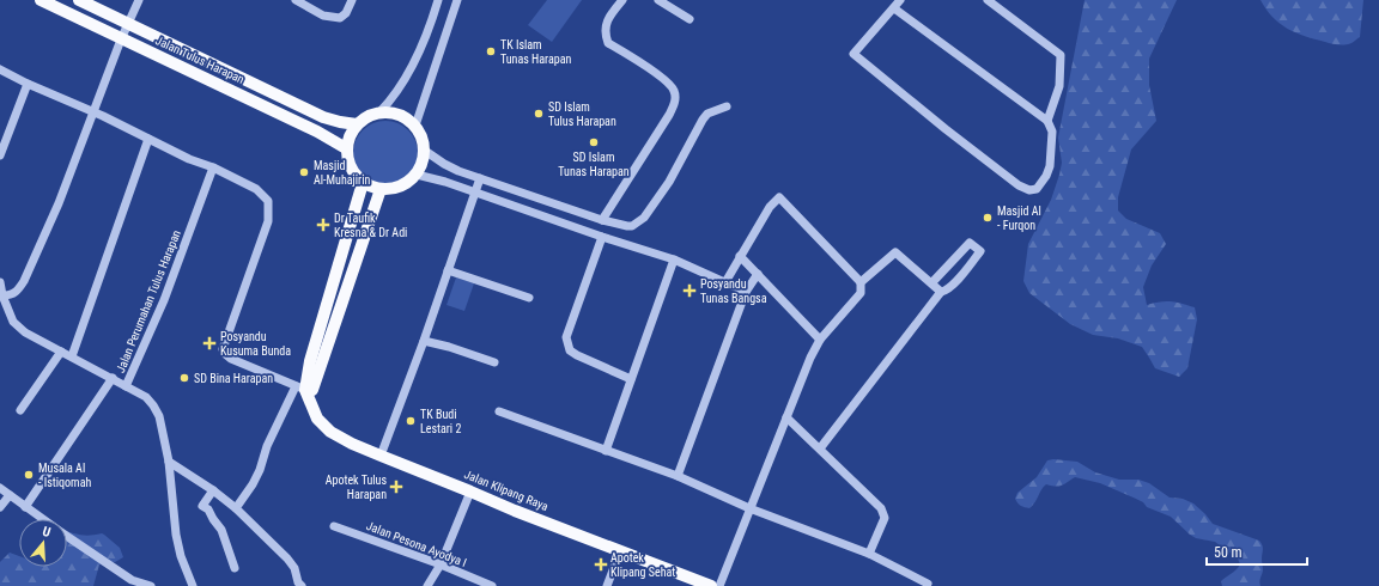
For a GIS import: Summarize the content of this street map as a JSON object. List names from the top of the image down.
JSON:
{
  "streets": {
    "main road": ["Jalan Tulus Harapan", "Jalan Klipang Raya"],
    "street": ["Jalan Perumahan Tulus Harapan", "Jalan Pesona Ayodya I"]
  },
  "places": {
    "other": [
      "TK Islam Tunas Harapan",
      "SD Islam Tulus Harapan",
      "SD Islam Tunas Harapan",
      "Masjid Al-Muhajirin",
      "Masjid Al - Furqon",
      "SD Bina Harapan",
      "TK Budi Lestari 2",
      "Musala Al - Istiqomah"
    ],
    "health": [
      "Dr Taufik Kresna & Dr Adi",
      "Posyandu Tunas Bangsa",
      "Posyandu Kusuma Bunda",
      "Apotek Tulus Harapan",
      "Apotek Klipang Sehat"
    ]
  },
  "scale_bar": "50 m",
  "north": "top"
}
